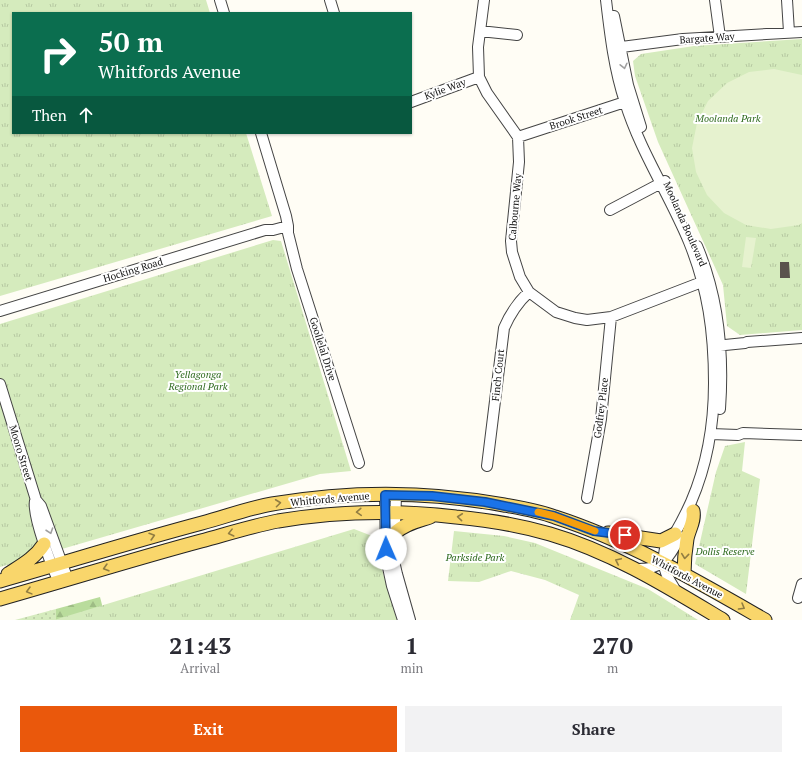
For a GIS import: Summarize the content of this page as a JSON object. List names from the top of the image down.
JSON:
{
  "streets": {
    "main road": ["Whitfords Avenue"],
    "street": [
      "Bargate Way",
      "Kylie Way",
      "Brook Street",
      "Calbourne Way",
      "Moolanda Boulevard",
      "Hocking Road",
      "Goollelal Drive",
      "Finch Court",
      "Godfrey Place",
      "Mooro Street"
    ]
  },
  "crossings": [
    ["Bargate Way", "Moolanda Boulevard"],
    ["Brook Street", "Calbourne Way"],
    ["Brook Street", "Moolanda Boulevard"],
    ["Calbourne Way", "Moolanda Boulevard"],
    ["Calbourne Way", "Finch Court"],
    ["Calbourne Way", "Godfrey Place"],
    ["Moolanda Boulevard", "Whitfords Avenue"],
    ["Hocking Road", "Goollelal Drive"],
    ["Mooro Street", "Whitfords Avenue"]
  ],
  "parks": [
    "Moolanda Park",
    "Yellagonga Regional Park",
    "Dollis Reserve",
    "Parkside Park"
  ],
  "page": {
    "turn": ["50 m", "Whitfords Avenue"],
    "then": "Then",
    "eta": [
      "21:43",
      "Arrival",
      "1",
      "min",
      "270",
      "m"
    ],
    "buttons": ["Exit", "Share"]
  }
}
